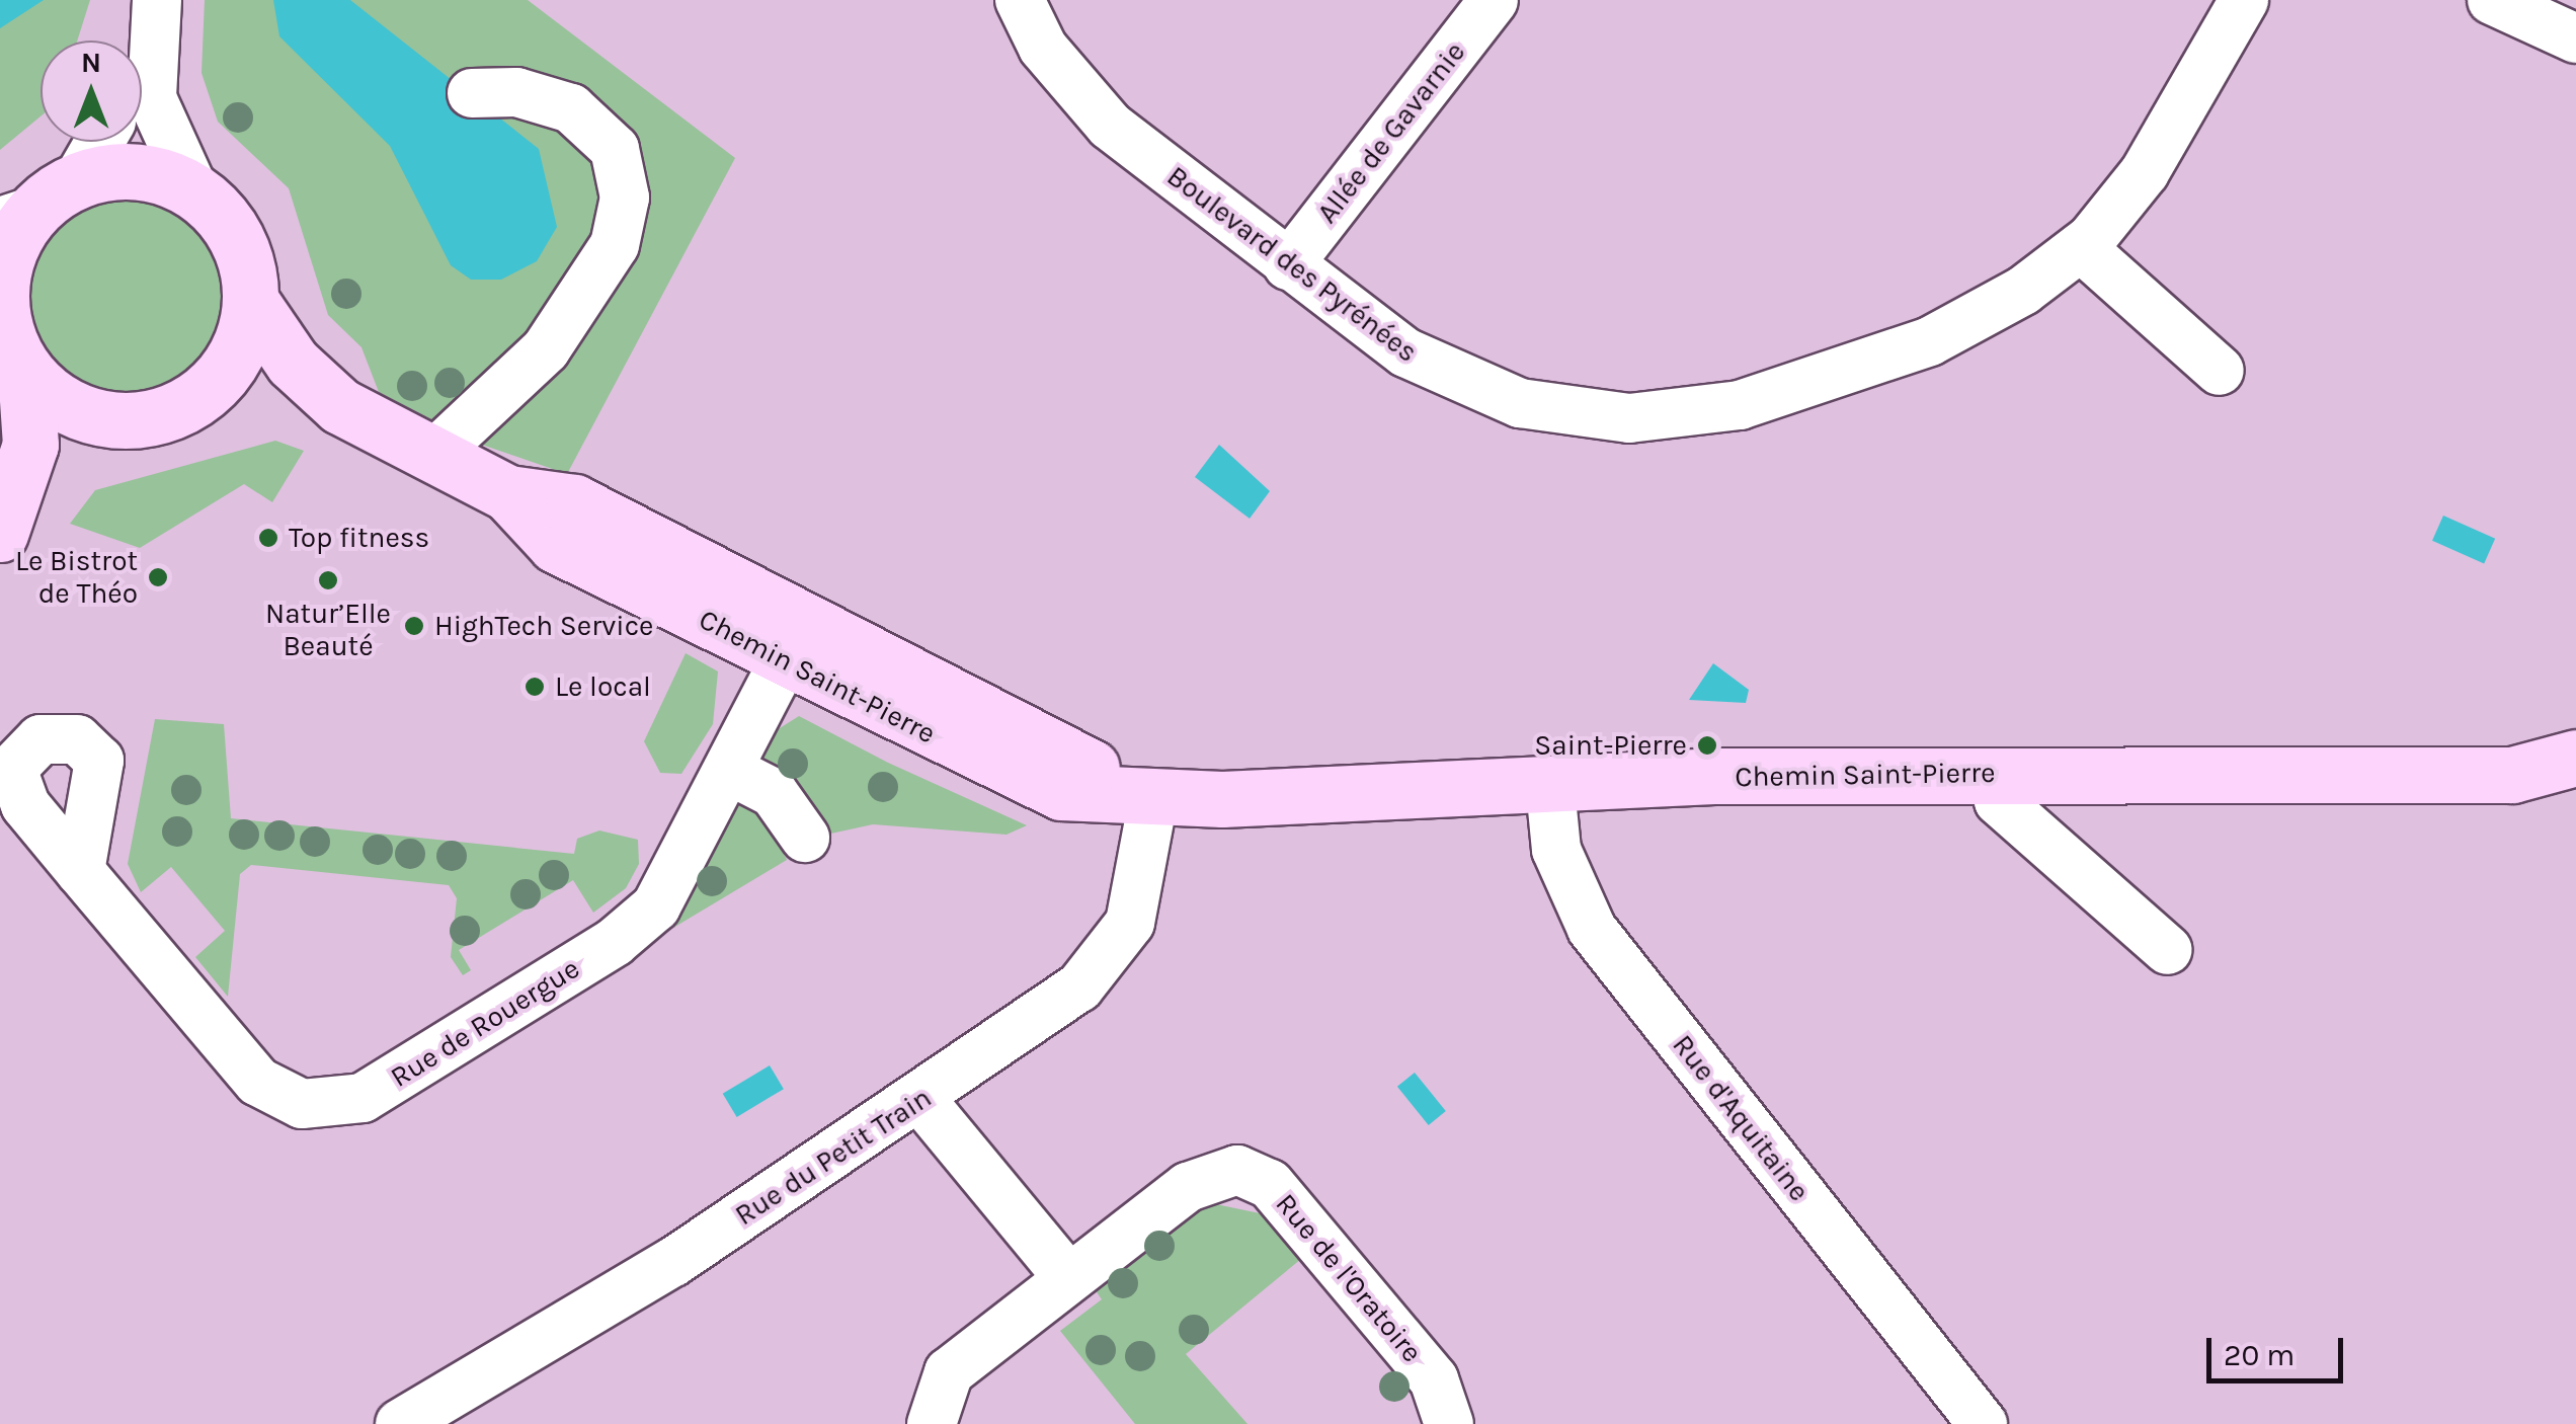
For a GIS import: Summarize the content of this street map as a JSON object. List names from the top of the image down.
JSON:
{
  "streets": {
    "main road": ["Chemin Saint-Pierre"],
    "street": [
      "Allée de Gavarnie",
      "Boulevard des Pyrénées",
      "Rue de Rouergue",
      "Rue d'Aquitaine",
      "Rue du Petit Train",
      "Rue de l'Oratoire"
    ]
  },
  "crossings": [
    ["Allée de Gavarnie", "Boulevard des Pyrénées"],
    ["Chemin Saint-Pierre", "Rue de Rouergue"],
    ["Chemin Saint-Pierre", "Rue d'Aquitaine"],
    ["Chemin Saint-Pierre", "Rue du Petit Train"]
  ],
  "places": [
    "Top fitness",
    "Le Bistrot de Théo",
    "Natur’Elle Beauté",
    "HighTech Service",
    "Le local",
    "Saint-Pierre"
  ],
  "scale_bar": "20 m",
  "north": "top"
}
